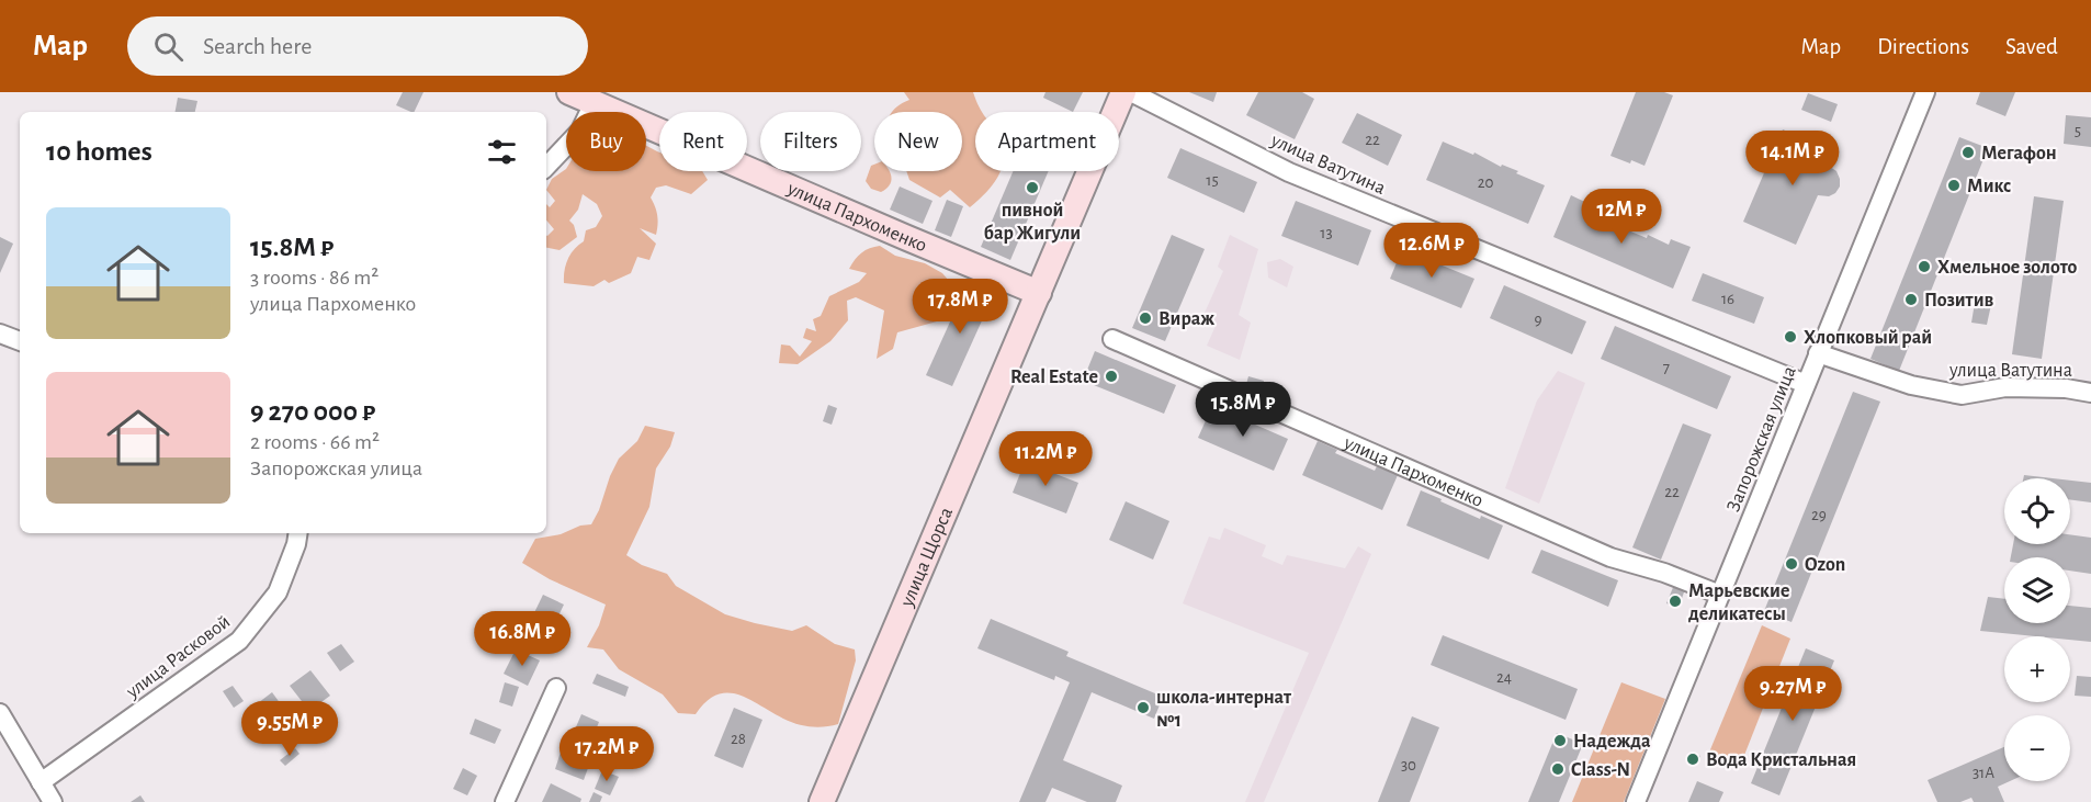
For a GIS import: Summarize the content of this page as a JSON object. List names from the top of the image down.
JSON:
{
  "streets": {
    "main road": ["улица Пархоменко", "улица Щорса"],
    "street": ["улица Ватутина", "Запорожская улица", "улица Расковой"]
  },
  "crossings": [
    ["улица Ватутина", "Запорожская улица"],
    ["улица Пархоменко", "Запорожская улица"],
    ["улица Пархоменко", "улица Щорса"]
  ],
  "places": [
    "Мегафон",
    "Микс",
    "пивной бар Жигули",
    "Хмельное золото",
    "Позитив",
    "Вираж",
    "Хлопковый рай",
    "Real Estate",
    "Ozon",
    "Марьевские деликатесы",
    "школа-интернат №1",
    "Надежда",
    "Вода Кристальная",
    "Class-N"
  ],
  "house_numbers": [
    "5",
    "22",
    "15",
    "20",
    "13",
    "16",
    "9",
    "7",
    "22",
    "29",
    "24",
    "28",
    "30",
    "31А"
  ],
  "page": {
    "header": "Map",
    "search": "Search here",
    "nav": ["Map", "Directions", "Saved"],
    "chip": [
      "Buy",
      "Rent",
      "Filters",
      "New",
      "Apartment"
    ],
    "heading": "10 homes",
    "price": [
      "14.1M ₽",
      "12M ₽",
      "12.6M ₽",
      "17.8M ₽",
      "15.8M ₽",
      "11.2M ₽",
      "16.8M ₽",
      "9.27M ₽",
      "9.55M ₽",
      "17.2M ₽"
    ],
    "list": [
      {
        "name": "15.8M ₽",
        "note": "3 rooms · 86 m² · улица Пархоменко"
      },
      {
        "name": "9 270 000 ₽",
        "note": "2 rooms · 66 m² · Запорожская улица"
      }
    ],
    "map_buttons": ["+", "−"]
  }
}
